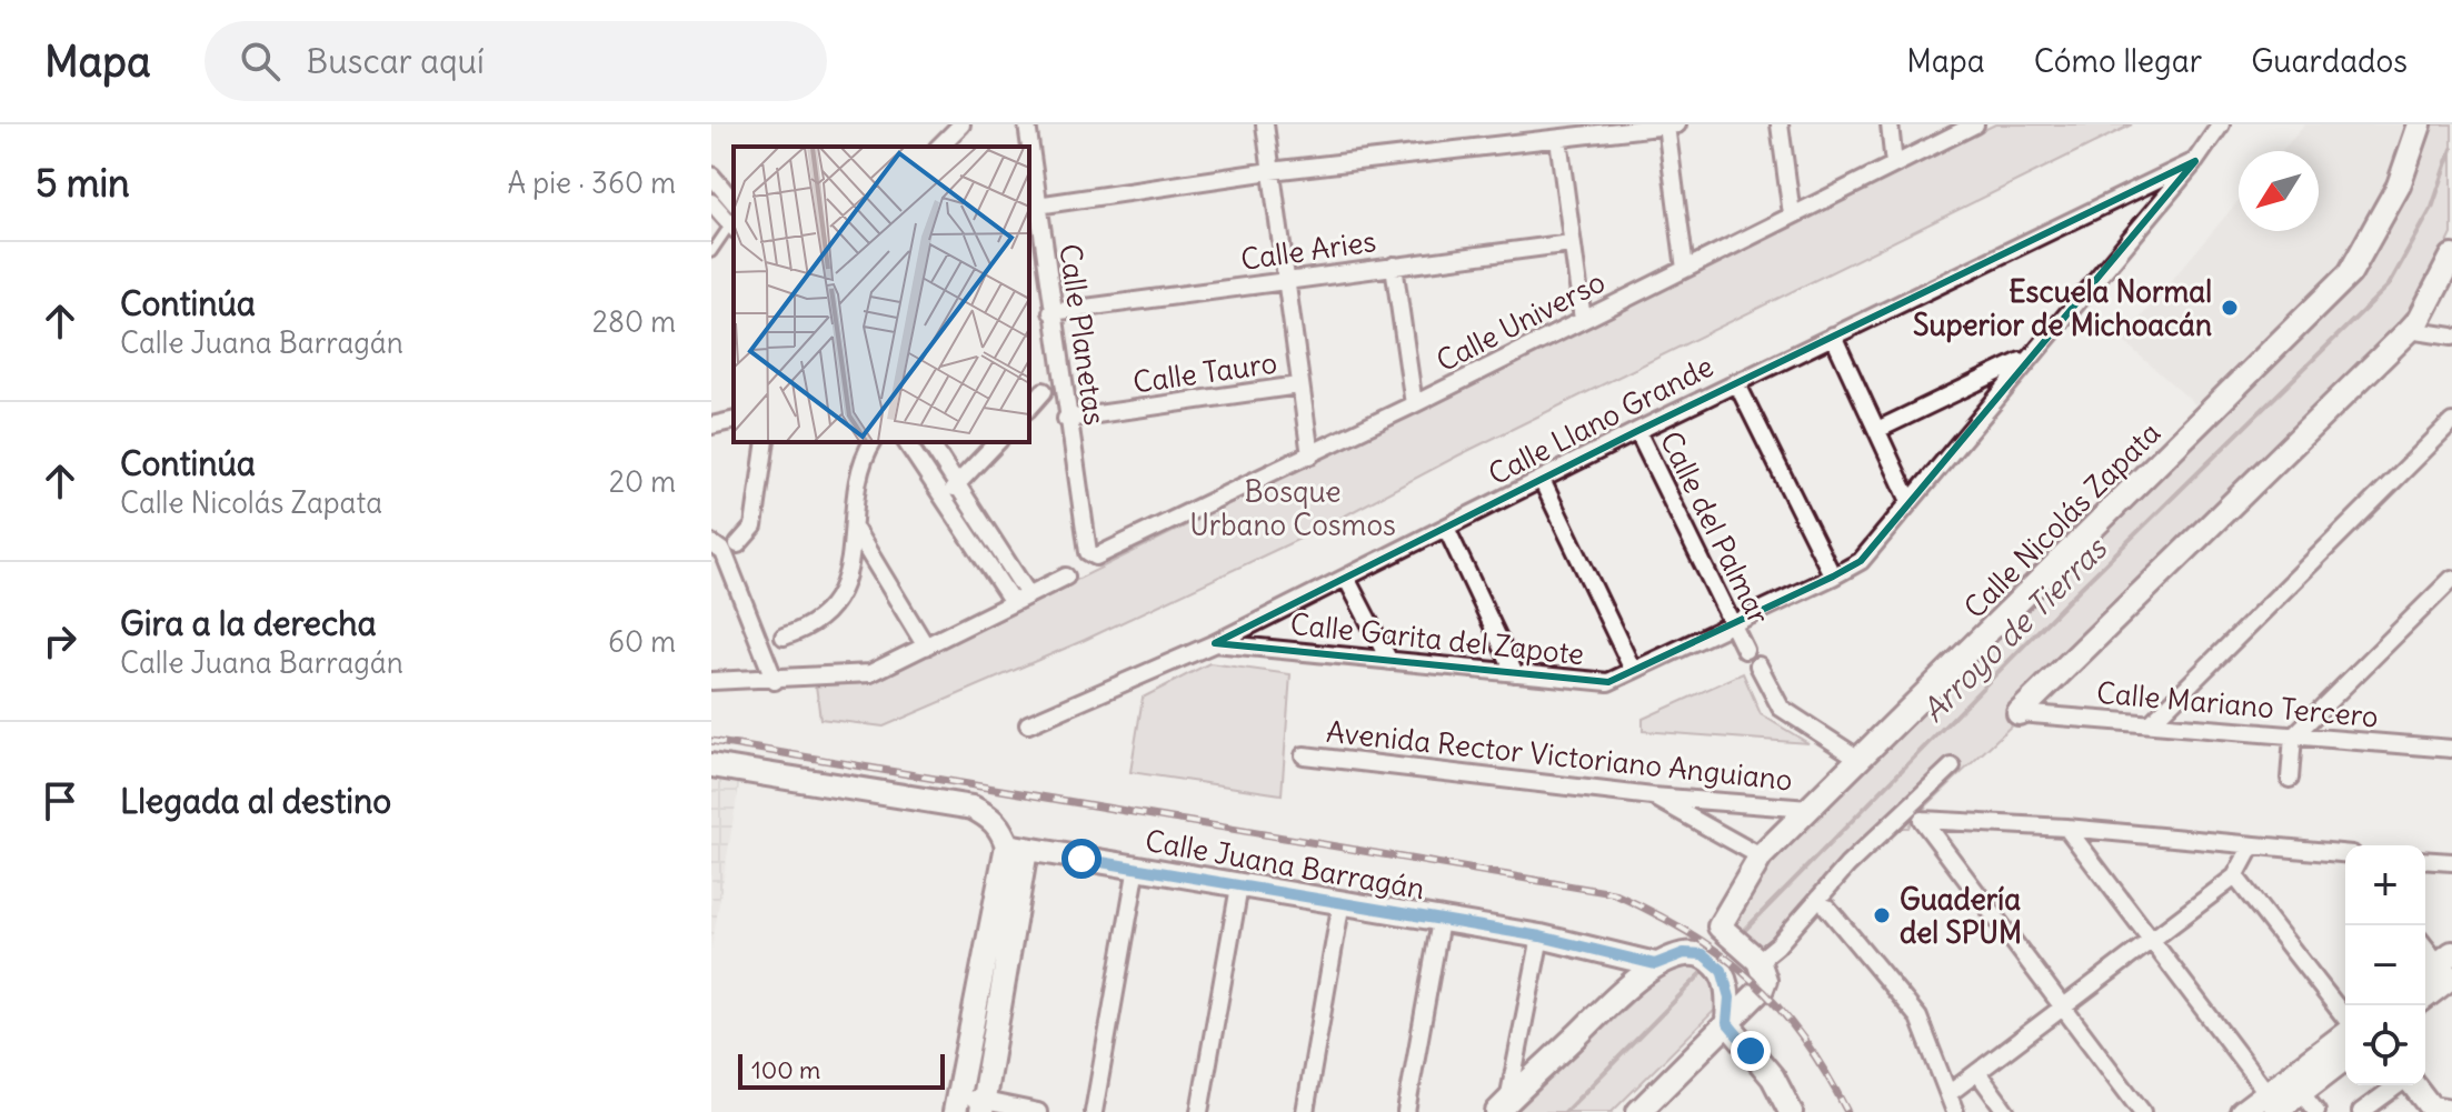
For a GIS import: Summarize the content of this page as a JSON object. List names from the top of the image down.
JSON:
{
  "streets": {
    "street": [
      "Calle Aries",
      "Calle Universo",
      "Calle Planetas",
      "Calle Tauro",
      "Calle Llano Grande",
      "Calle Nicolás Zapata",
      "Calle del Palmar",
      "Calle Garita del Zapote",
      "Calle Mariano Tercero",
      "Avenida Rector Victoriano Anguiano",
      "Calle Juana Barragán"
    ]
  },
  "crossings": [
    ["Calle Aries", "Calle Planetas"],
    ["Calle Universo", "Calle Planetas"],
    ["Calle Planetas", "Calle Tauro"],
    ["Calle Llano Grande", "Calle del Palmar"],
    ["Calle Llano Grande", "Calle Garita del Zapote"],
    ["Calle Nicolás Zapata", "Calle del Palmar"],
    ["Calle Nicolás Zapata", "Avenida Rector Victoriano Anguiano"],
    ["Calle del Palmar", "Calle Garita del Zapote"]
  ],
  "water": ["Arroyo de Tierras"],
  "parks": ["Bosque Urbano Cosmos"],
  "places": ["Escuela Normal Superior de Michoacán", "Guadería del SPUM"],
  "scale_bar": "100 m",
  "north": "bottom left",
  "page": {
    "header": "Mapa",
    "search": "Buscar aquí",
    "nav": ["Mapa", "Cómo llegar", "Guardados"],
    "heading": ["5 min", "A pie · 360 m"],
    "list": [
      ["Continúa", "Calle Juana Barragán", "280 m"],
      ["Continúa", "Calle Nicolás Zapata", "20 m"],
      ["Gira a la derecha", "Calle Juana Barragán", "60 m"],
      "Llegada al destino"
    ],
    "map_buttons": ["+", "−"],
    "scale": "100 m"
  }
}
